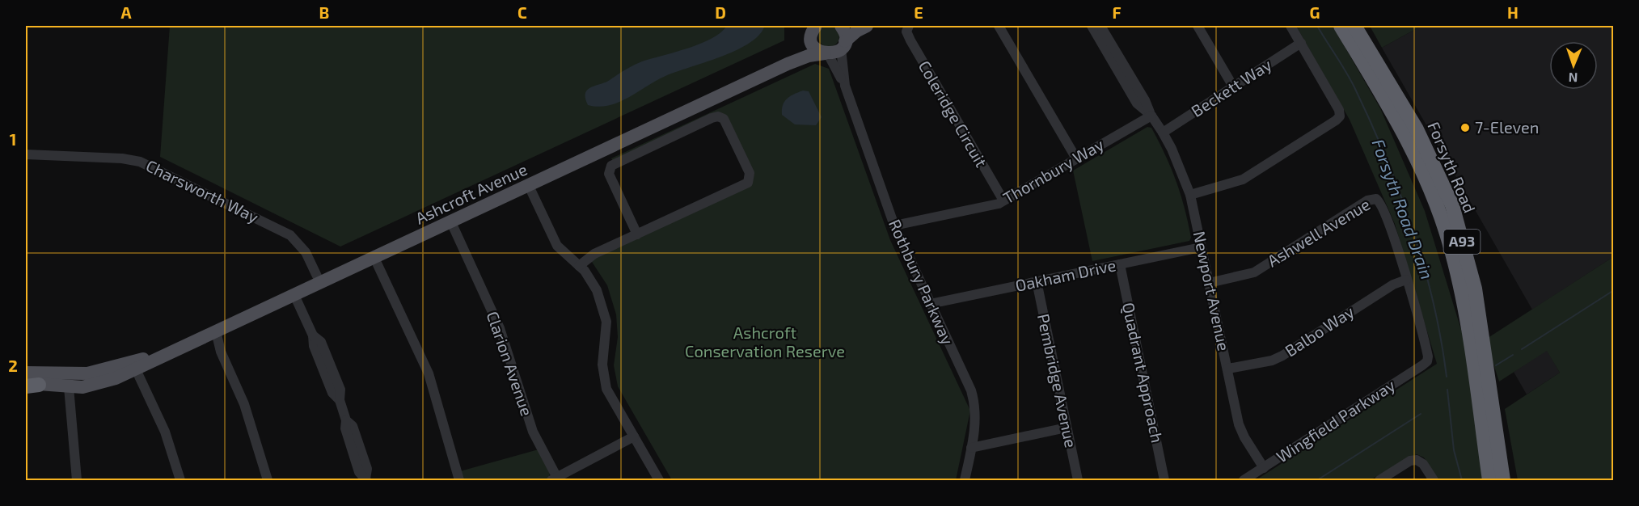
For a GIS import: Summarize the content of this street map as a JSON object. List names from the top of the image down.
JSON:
{
  "streets": {
    "highway": ["Forsyth Road", "A93"],
    "main road": ["Ashcroft Avenue"],
    "street": [
      "Beckett Way",
      "Coleridge Circuit",
      "Thornbury Way",
      "Charsworth Way",
      "Ashwell Avenue",
      "Oakham Drive",
      "Rothbury Parkway",
      "Newport Avenue",
      "Balbo Way",
      "Clarion Avenue",
      "Quadrant Approach",
      "Pembridge Avenue",
      "Wingfield Parkway"
    ]
  },
  "crossings": [
    ["Beckett Way", "Newport Avenue"],
    ["Coleridge Circuit", "Thornbury Way"],
    ["Thornbury Way", "Rothbury Parkway"],
    ["Thornbury Way", "Newport Avenue"],
    ["Charsworth Way", "Ashcroft Avenue"],
    ["Ashcroft Avenue", "Rothbury Parkway"],
    ["Ashcroft Avenue", "Clarion Avenue"],
    ["Ashwell Avenue", "Newport Avenue"],
    ["Ashwell Avenue", "Balbo Way"],
    ["Ashwell Avenue", "Wingfield Parkway"],
    ["Oakham Drive", "Rothbury Parkway"],
    ["Oakham Drive", "Newport Avenue"],
    ["Oakham Drive", "Quadrant Approach"],
    ["Oakham Drive", "Pembridge Avenue"],
    ["Newport Avenue", "Balbo Way"],
    ["Newport Avenue", "Wingfield Parkway"]
  ],
  "water": ["Forsyth Road Drain"],
  "parks": ["Ashcroft Conservation Reserve"],
  "places": ["7-Eleven"],
  "north": "bottom",
  "grid": {
    "columns": [
      "A",
      "B",
      "C",
      "D",
      "E",
      "F",
      "G",
      "H"
    ],
    "rows": ["1", "2"]
  }
}
